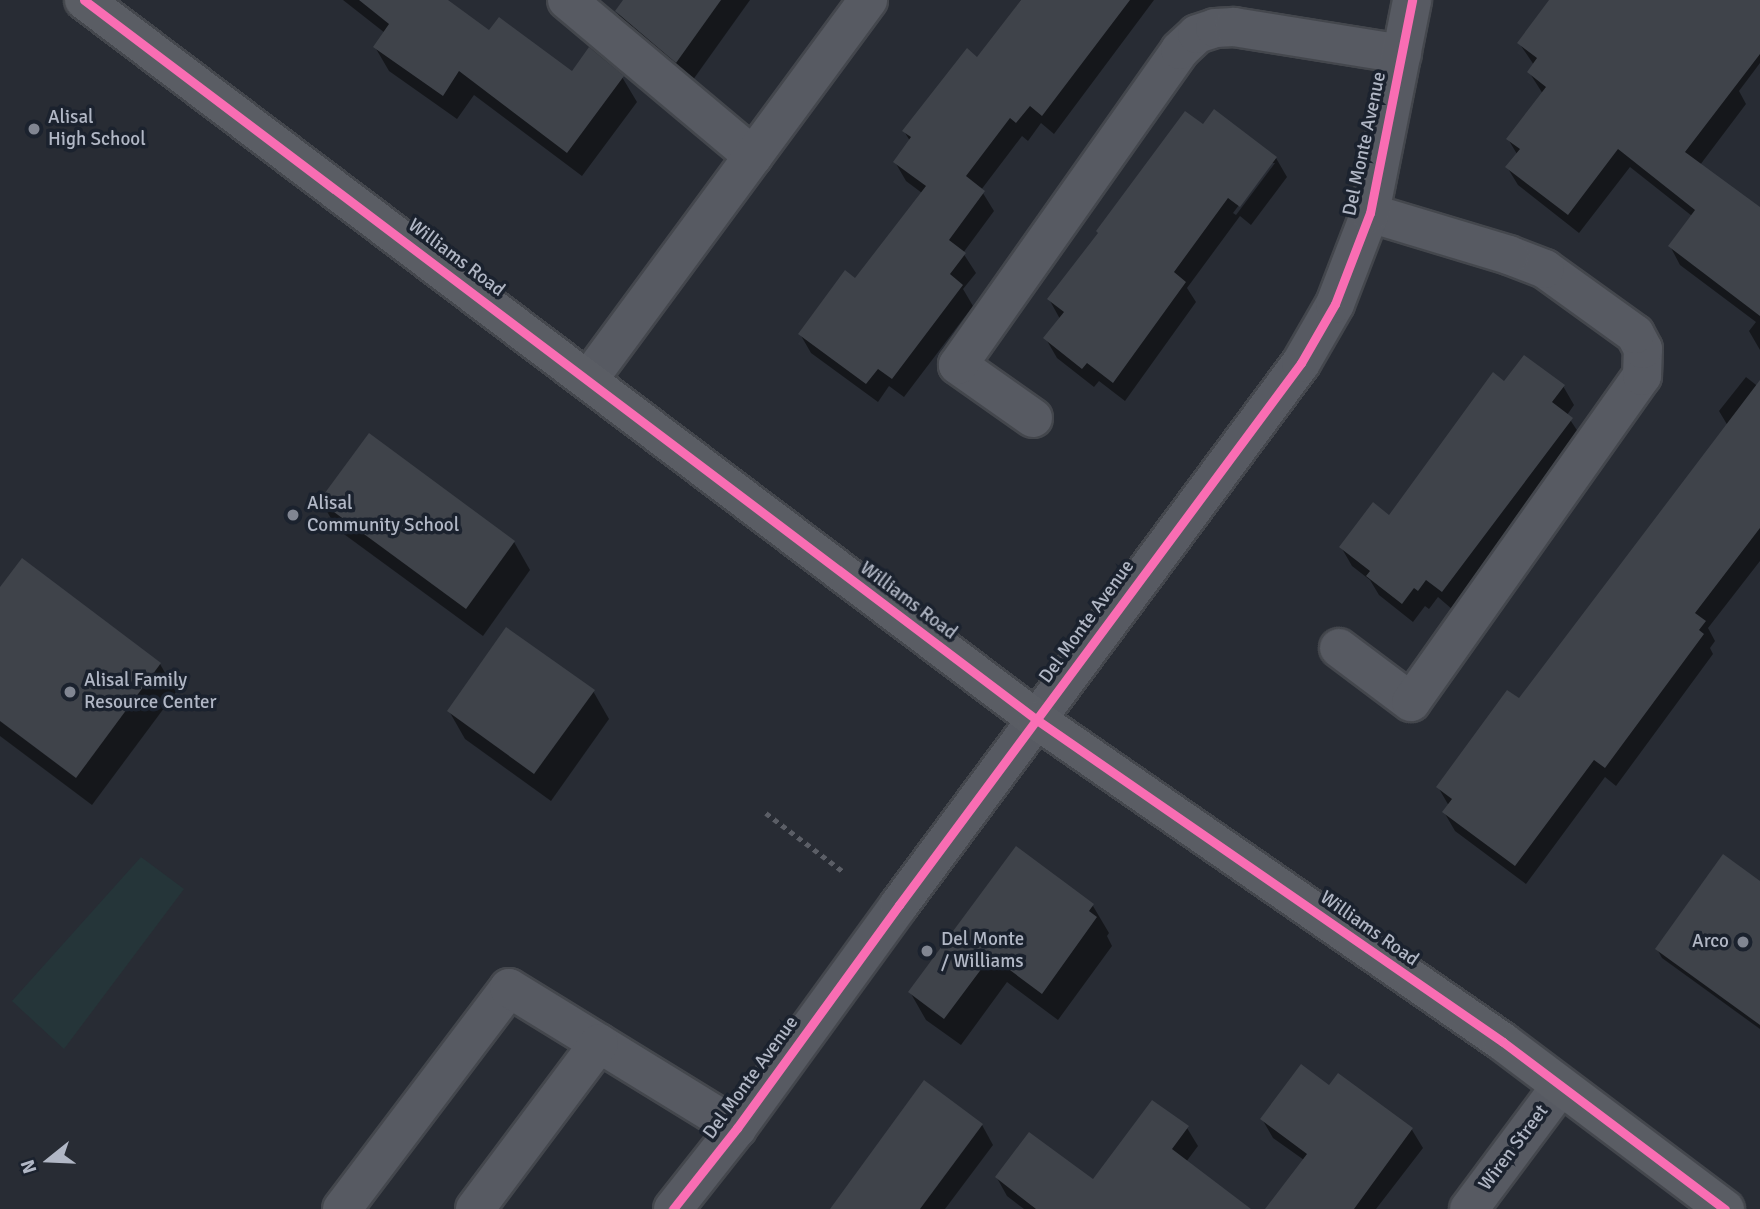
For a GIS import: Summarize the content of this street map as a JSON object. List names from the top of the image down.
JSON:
{
  "streets": {
    "main road": ["Williams Road"],
    "street": ["Del Monte Avenue", "Wiren Street"]
  },
  "crossings": [
    ["Del Monte Avenue", "Williams Road"],
    ["Williams Road", "Wiren Street"]
  ],
  "places": [
    "Alisal High School",
    "Alisal Community School",
    "Alisal Family Resource Center",
    "Arco",
    "Del Monte / Williams"
  ],
  "north": "left"
}
